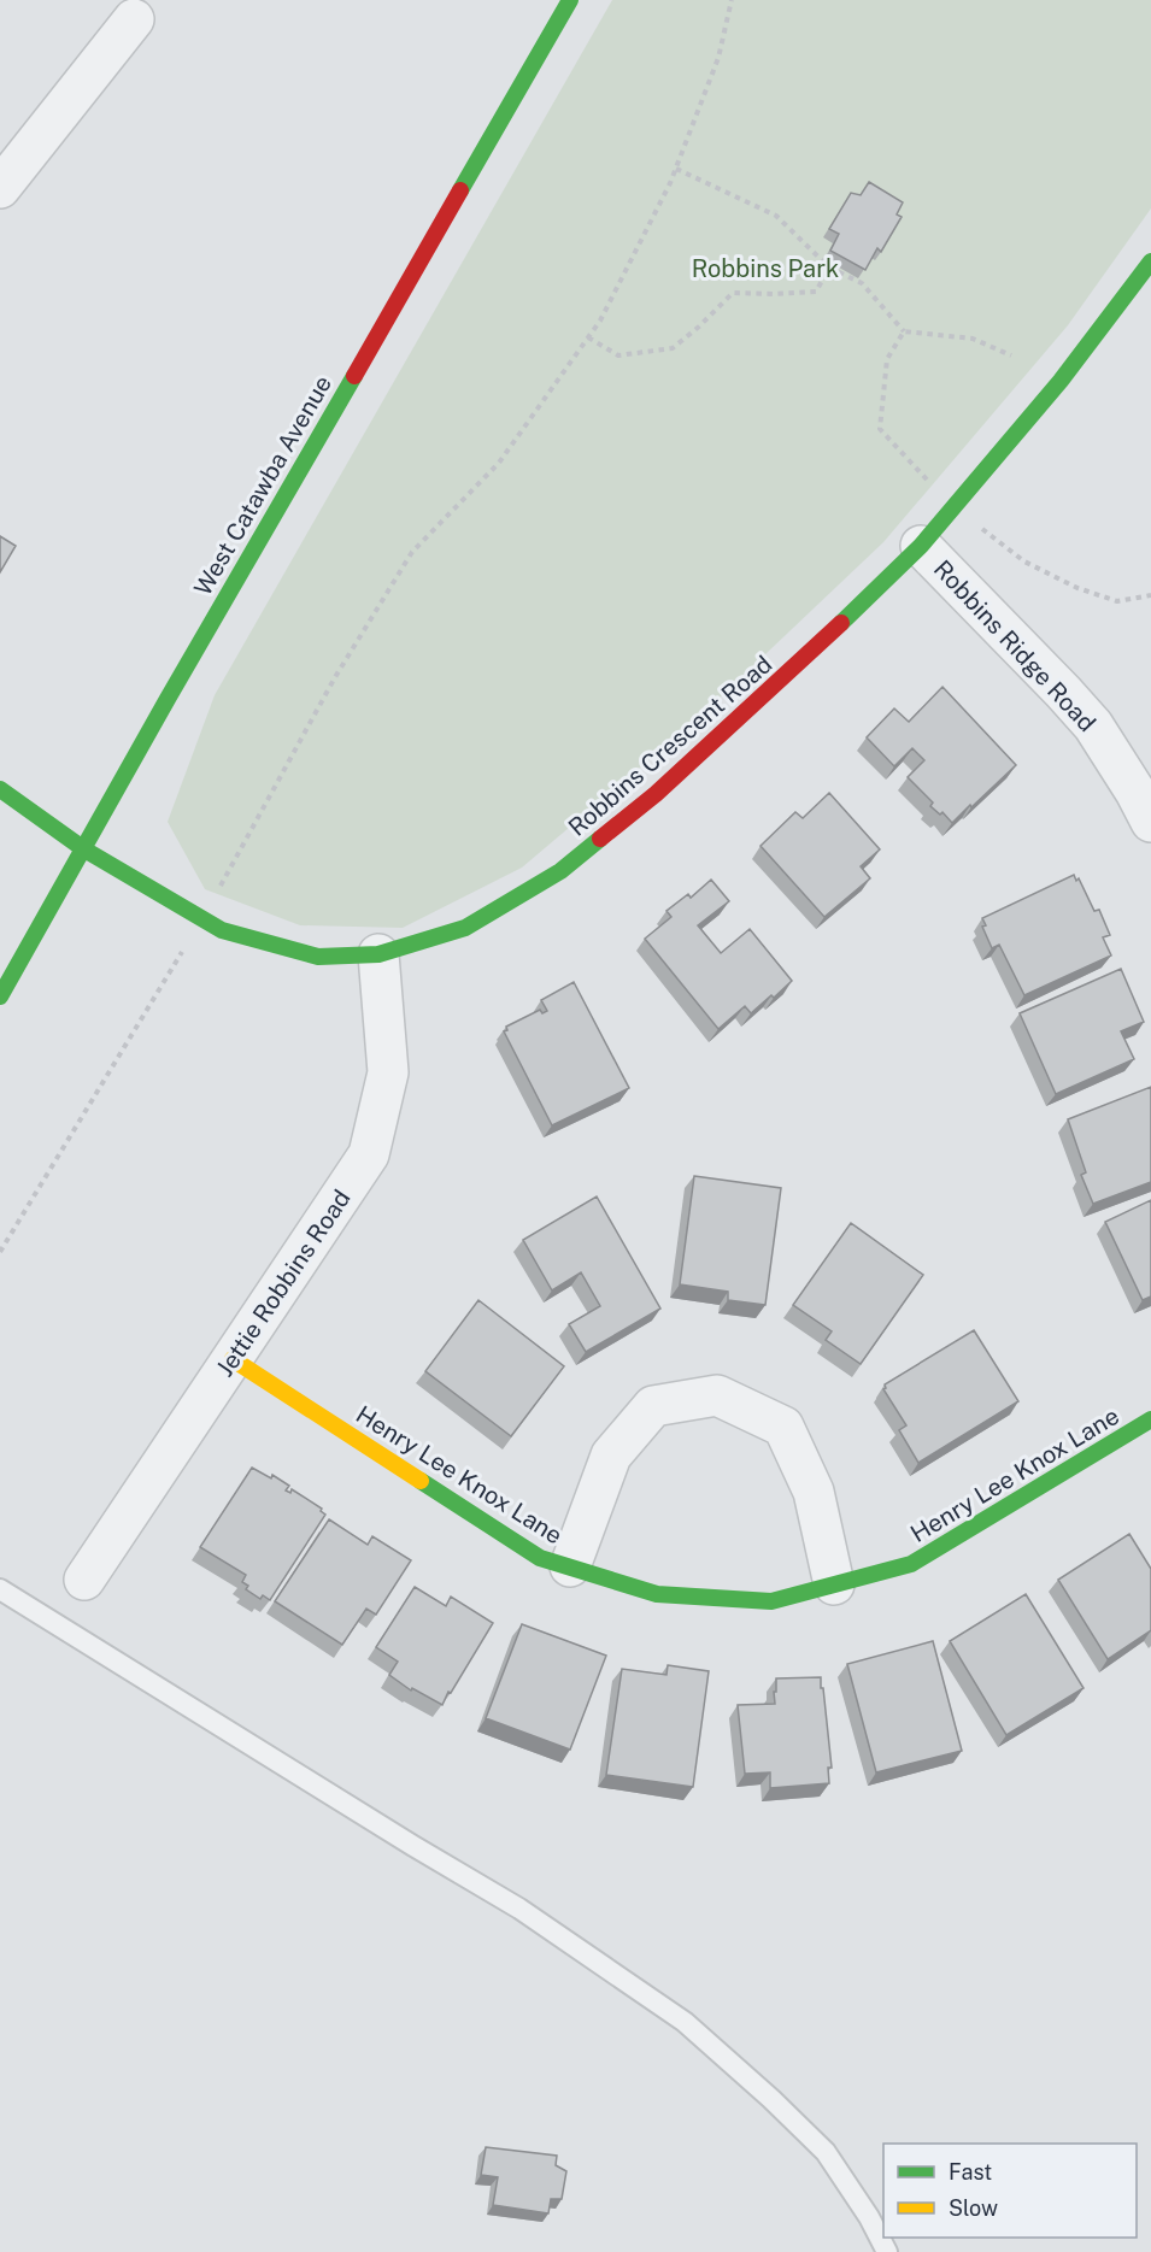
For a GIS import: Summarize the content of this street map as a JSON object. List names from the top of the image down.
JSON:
{
  "streets": {
    "street": [
      "West Catawba Avenue",
      "Robbins Ridge Road",
      "Robbins Crescent Road",
      "Jettie Robbins Road",
      "Henry Lee Knox Lane"
    ]
  },
  "crossings": [
    ["West Catawba Avenue", "Robbins Crescent Road"],
    ["Robbins Ridge Road", "Robbins Crescent Road"],
    ["Robbins Crescent Road", "Jettie Robbins Road"],
    ["Jettie Robbins Road", "Henry Lee Knox Lane"]
  ],
  "parks": ["Robbins Park"],
  "legend": ["Fast", "Slow"]
}
